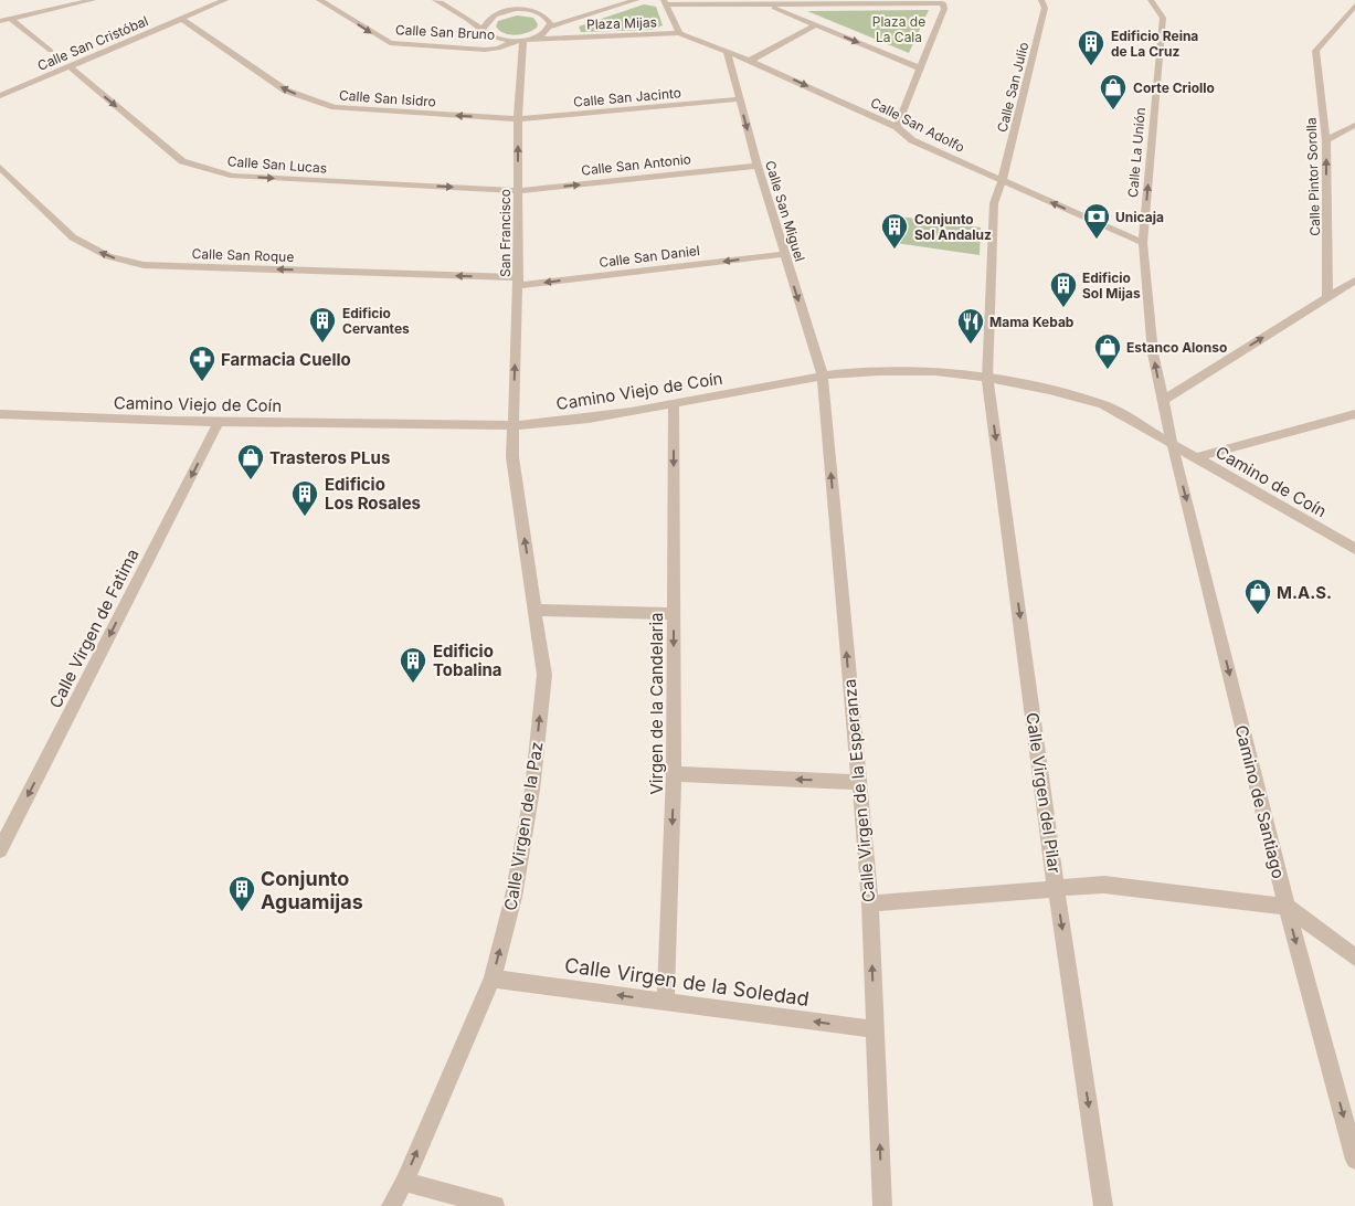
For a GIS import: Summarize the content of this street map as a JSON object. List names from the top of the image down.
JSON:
{
  "streets": {
    "street": [
      "Plaza Mijas",
      "Calle San Bruno",
      "Calle San Cristóbal",
      "Calle San Julio",
      "Calle San Jacinto",
      "Calle San Isidro",
      "Calle San Adolfo",
      "Calle La Unión",
      "Calle San Lucas",
      "Calle San Antonio",
      "Calle Pintor Sorolla",
      "Calle San Miguel",
      "San Francisco",
      "Calle San Roque",
      "Calle San Daniel",
      "Camino Viejo de Coín",
      "Camino de Coín",
      "Calle Virgen de Fatima",
      "Virgen de la Candelaria",
      "Calle Virgen de la Esperanza",
      "Calle Virgen del Pilar",
      "Camino de Santiago",
      "Calle Virgen de la Paz",
      "Calle Virgen de la Soledad"
    ]
  },
  "crossings": [
    ["Plaza Mijas", "Calle San Bruno"],
    ["Plaza Mijas", "Calle San Adolfo"],
    ["Plaza Mijas", "San Francisco"],
    ["Calle San Bruno", "San Francisco"],
    ["Calle San Cristóbal", "Calle San Isidro"],
    ["Calle San Cristóbal", "Calle San Lucas"],
    ["Calle San Julio", "Calle San Adolfo"],
    ["Calle San Julio", "Camino Viejo de Coín"],
    ["Calle San Julio", "Calle Virgen del Pilar"],
    ["Calle San Jacinto", "Calle San Isidro"],
    ["Calle San Jacinto", "Calle San Miguel"],
    ["Calle San Jacinto", "San Francisco"],
    ["Calle San Isidro", "San Francisco"],
    ["Calle San Adolfo", "Calle La Unión"],
    ["Calle San Adolfo", "Calle San Miguel"],
    ["Calle La Unión", "Camino Viejo de Coín"],
    ["Calle La Unión", "Camino de Coín"],
    ["Calle La Unión", "Camino de Santiago"],
    ["Calle San Lucas", "Calle San Antonio"],
    ["Calle San Lucas", "San Francisco"],
    ["Calle San Antonio", "Calle San Miguel"],
    ["Calle San Antonio", "San Francisco"],
    ["Calle San Miguel", "Calle San Daniel"],
    ["Calle San Miguel", "Camino Viejo de Coín"],
    ["Calle San Miguel", "Calle Virgen de la Esperanza"],
    ["San Francisco", "Calle San Roque"],
    ["San Francisco", "Calle San Daniel"],
    ["San Francisco", "Camino Viejo de Coín"],
    ["San Francisco", "Calle Virgen de la Paz"],
    ["Calle San Roque", "Calle San Daniel"],
    ["Camino Viejo de Coín", "Camino de Coín"],
    ["Camino Viejo de Coín", "Calle Virgen de Fatima"],
    ["Camino Viejo de Coín", "Virgen de la Candelaria"],
    ["Camino Viejo de Coín", "Calle Virgen de la Esperanza"],
    ["Camino Viejo de Coín", "Calle Virgen del Pilar"],
    ["Camino Viejo de Coín", "Camino de Santiago"],
    ["Camino Viejo de Coín", "Calle Virgen de la Paz"],
    ["Camino de Coín", "Camino de Santiago"],
    ["Virgen de la Candelaria", "Calle Virgen de la Soledad"],
    ["Calle Virgen de la Esperanza", "Calle Virgen de la Soledad"],
    ["Calle Virgen de la Paz", "Calle Virgen de la Soledad"]
  ],
  "one_way": [
    "Calle San Isidro",
    "Calle La Unión",
    "Calle San Lucas",
    "Calle San Antonio",
    "Calle Pintor Sorolla",
    "Calle San Miguel",
    "San Francisco",
    "Calle San Roque",
    "Calle San Daniel",
    "Calle Virgen de Fatima",
    "Virgen de la Candelaria",
    "Calle Virgen de la Esperanza",
    "Calle Virgen del Pilar",
    "Camino de Santiago",
    "Calle Virgen de la Paz",
    "Calle Virgen de la Soledad"
  ],
  "parks": ["Plaza de La Cala"],
  "places": {
    "building": [
      "Edificio Reina de La Cruz",
      "Conjunto Sol Andaluz",
      "Edificio Sol Mijas",
      "Edificio Cervantes",
      "Edificio Los Rosales",
      "Edificio Tobalina",
      "Conjunto Aguamijas"
    ],
    "shop": [
      "Corte Criollo",
      "Estanco Alonso",
      "Trasteros PLus",
      "M.A.S."
    ],
    "bank": ["Unicaja"],
    "restaurant": ["Mama Kebab"],
    "pharmacy": ["Farmacia Cuello"]
  }
}
